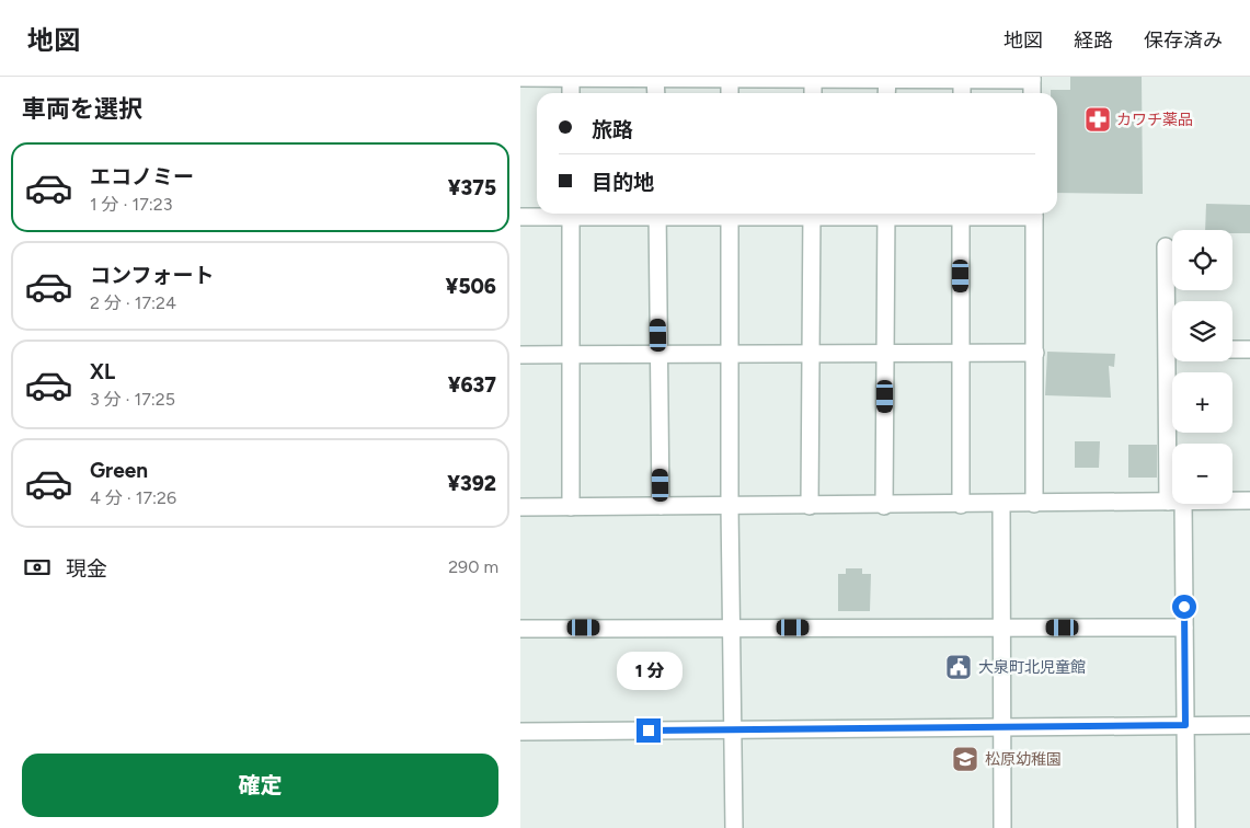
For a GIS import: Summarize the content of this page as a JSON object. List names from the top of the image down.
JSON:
{
  "places": {
    "pharmacy": ["カワチ薬品"],
    "public building": ["大泉町北児童館"],
    "school or university": ["松原幼稚園"]
  },
  "page": {
    "header": "地図",
    "nav": ["地図", "経路", "保存済み"],
    "heading": "車両を選択",
    "banner": ["旅路", "目的地"],
    "list": [
      {
        "name": "エコノミー",
        "note": "1 分 · 17:23",
        "value": "¥375"
      },
      {
        "name": "コンフォート",
        "note": "2 分 · 17:24",
        "value": "¥506"
      },
      {
        "name": "XL",
        "note": "3 分 · 17:25",
        "value": "¥637"
      },
      {
        "name": "Green",
        "note": "4 分 · 17:26",
        "value": "¥392"
      }
    ],
    "map_buttons": ["+", "−"],
    "pay": ["現金", "290 m"],
    "bubble": "1 分",
    "buttons": "確定"
  }
}
